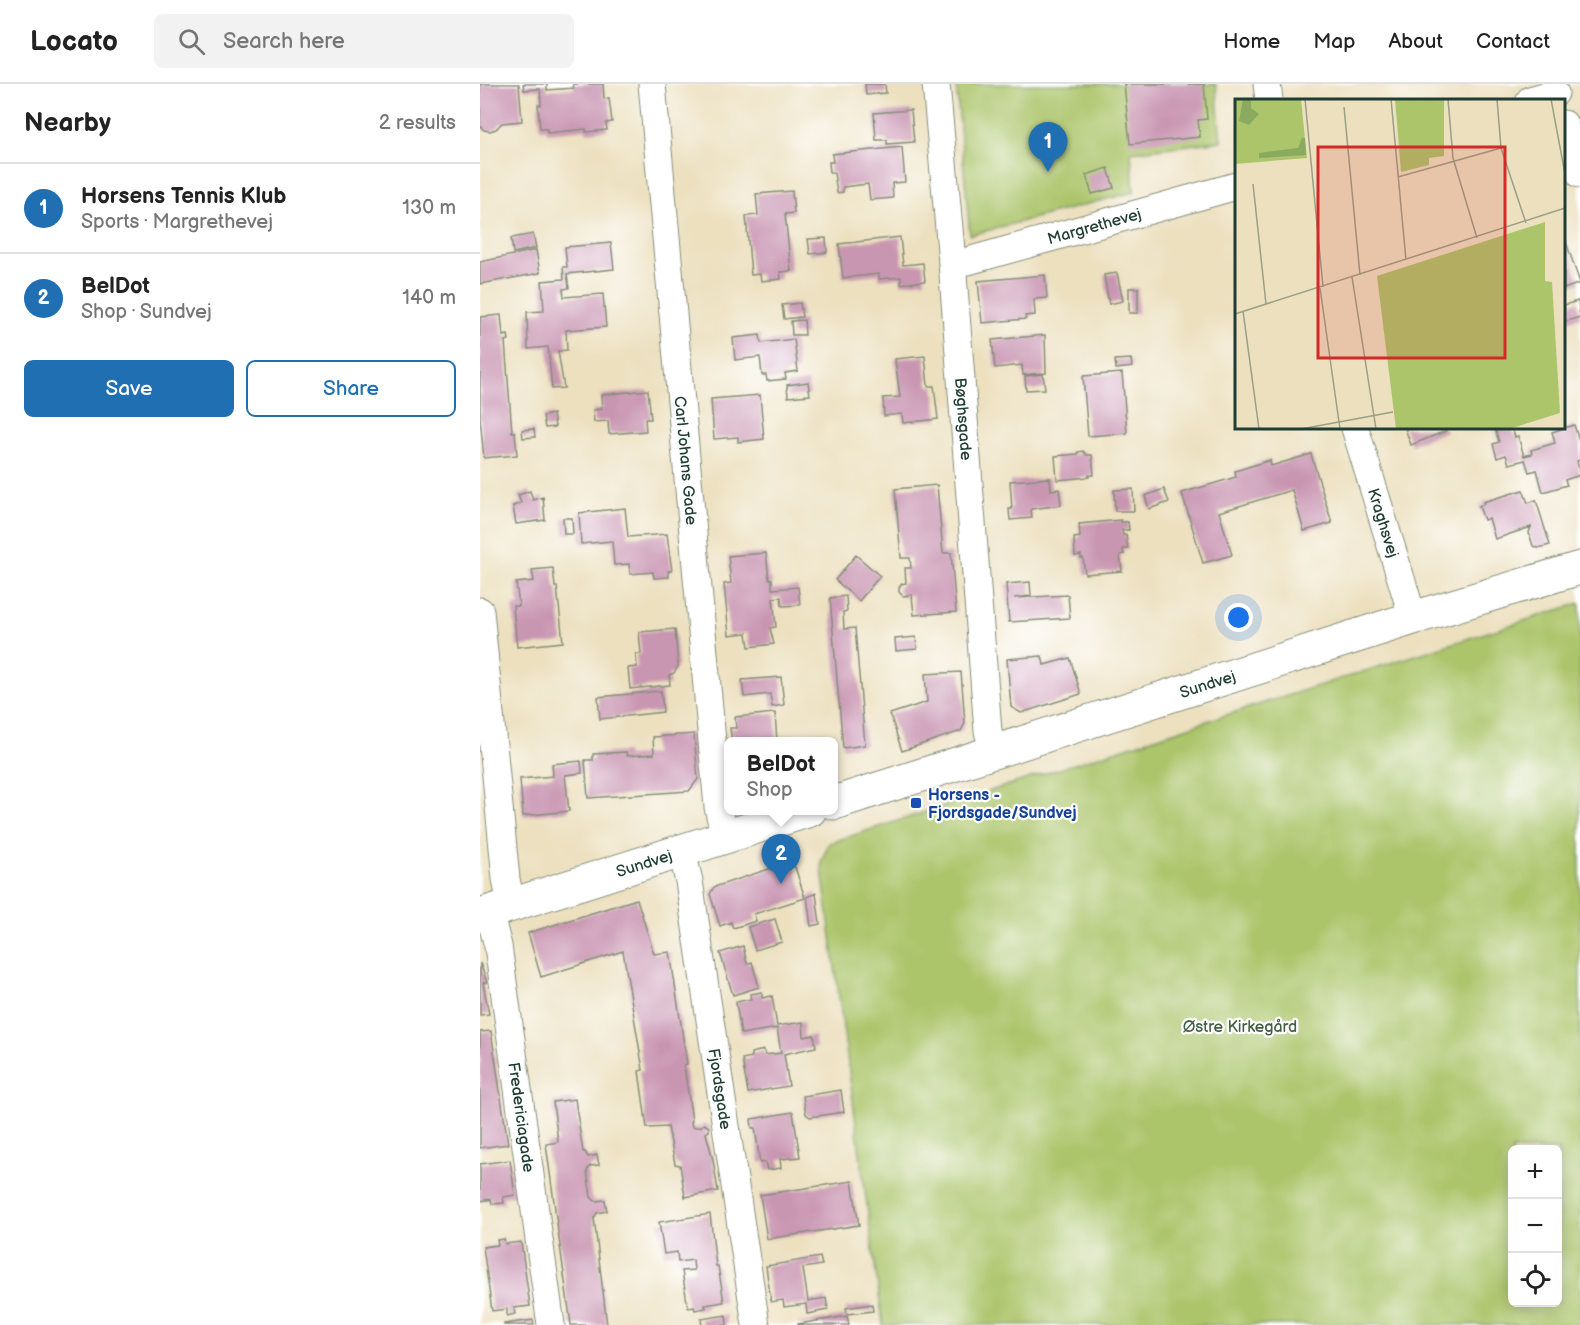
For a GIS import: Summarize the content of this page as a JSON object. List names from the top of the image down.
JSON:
{
  "streets": {
    "street": [
      "Margrethevej",
      "Bøghsgade",
      "Carl Johans Gade",
      "Kraghsvej",
      "Sundvej",
      "Fjordsgade",
      "Fredericiagade"
    ]
  },
  "crossings": [
    ["Margrethevej", "Bøghsgade"],
    ["Bøghsgade", "Sundvej"],
    ["Carl Johans Gade", "Sundvej"],
    ["Kraghsvej", "Sundvej"],
    ["Sundvej", "Fjordsgade"],
    ["Sundvej", "Fredericiagade"]
  ],
  "parks": ["Østre Kirkegård"],
  "places": {
    "transit": ["Horsens - Fjordsgade/Sundvej"]
  },
  "page": {
    "header": "Locato",
    "search": "Search here",
    "nav": [
      "Home",
      "Map",
      "About",
      "Contact"
    ],
    "heading": ["Nearby", "2 results"],
    "pins": ["1", "2"],
    "list": [
      {
        "mark": "1",
        "name": "Horsens Tennis Klub",
        "note": "Sports · Margrethevej",
        "value": "130 m"
      },
      {
        "mark": "2",
        "name": "BelDot",
        "note": "Shop · Sundvej",
        "value": "140 m"
      }
    ],
    "buttons": ["Save", "Share"],
    "popup": ["BelDot", "Shop"],
    "map_buttons": ["+", "−"]
  }
}
